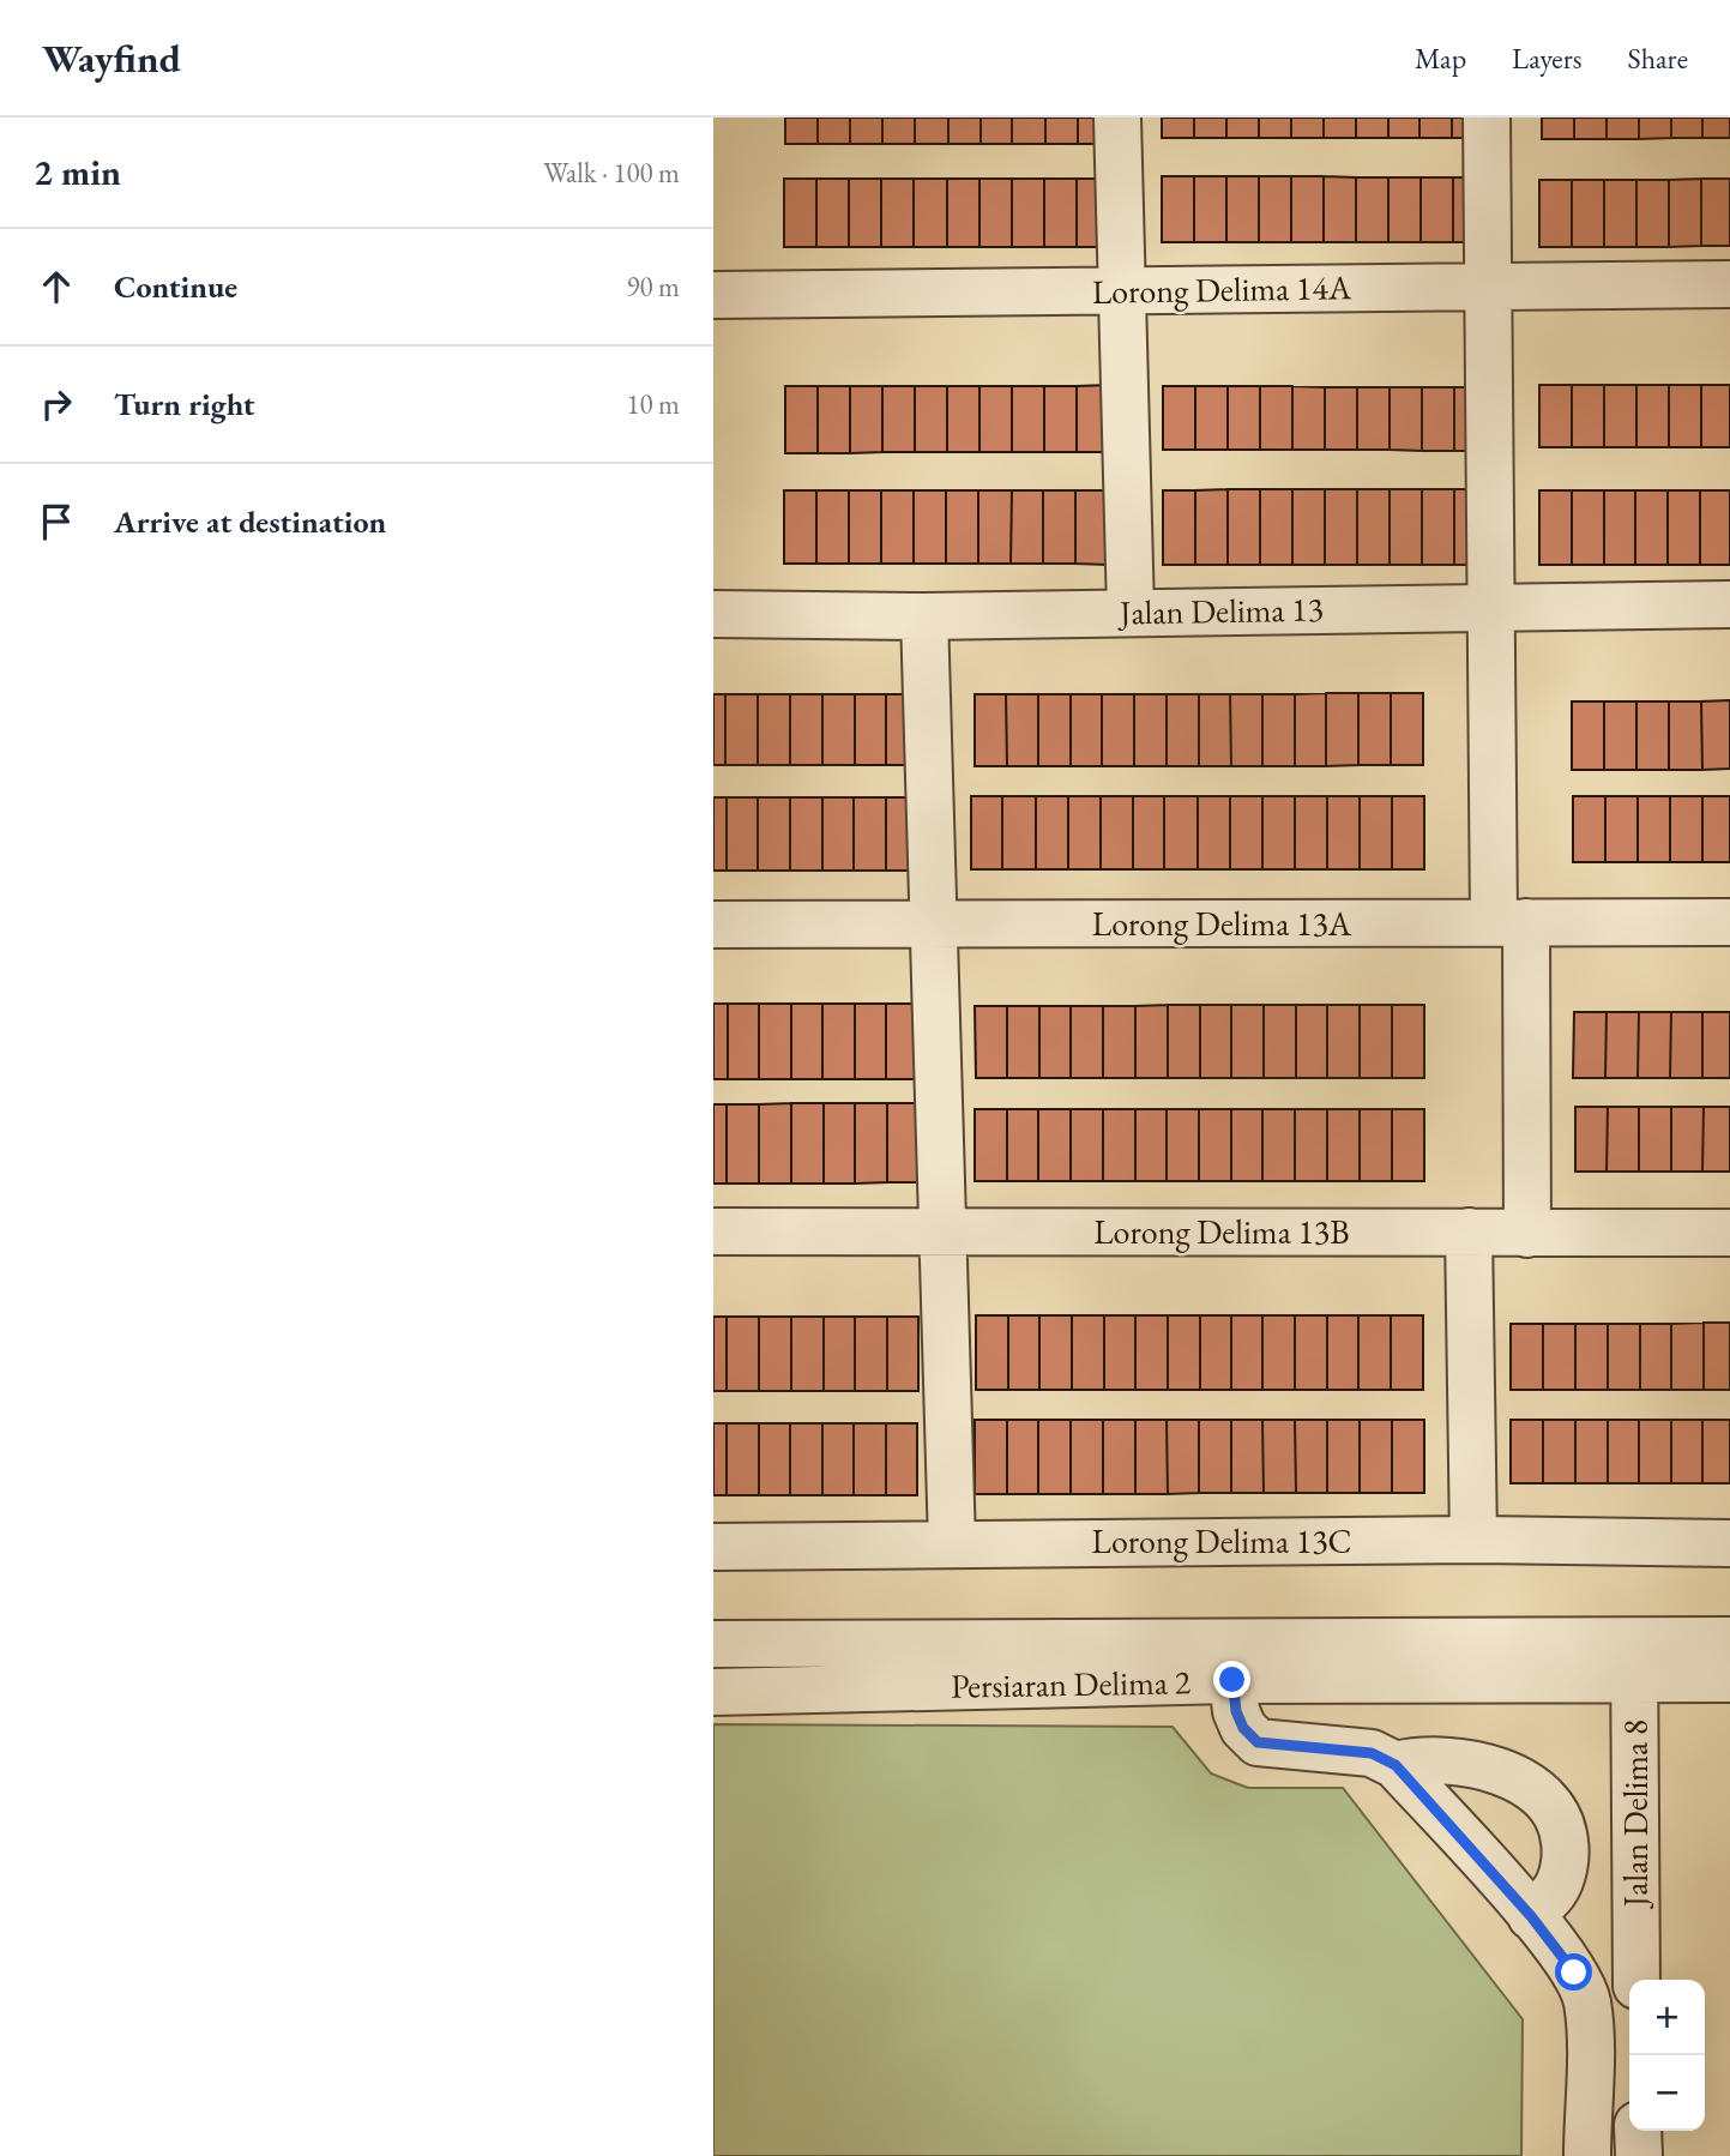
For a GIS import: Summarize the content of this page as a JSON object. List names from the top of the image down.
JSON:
{
  "streets": {
    "street": [
      "Lorong Delima 14A",
      "Jalan Delima 13",
      "Lorong Delima 13A",
      "Lorong Delima 13B",
      "Lorong Delima 13C",
      "Persiaran Delima 2",
      "Jalan Delima 8"
    ]
  },
  "crossings": [
    ["Persiaran Delima 2", "Jalan Delima 8"]
  ],
  "page": {
    "header": "Wayfind",
    "nav": ["Map", "Layers", "Share"],
    "heading": ["2 min", "Walk · 100 m"],
    "list": [
      ["Continue", "90 m"],
      ["Turn right", "10 m"],
      "Arrive at destination"
    ],
    "map_buttons": ["+", "−"]
  }
}
